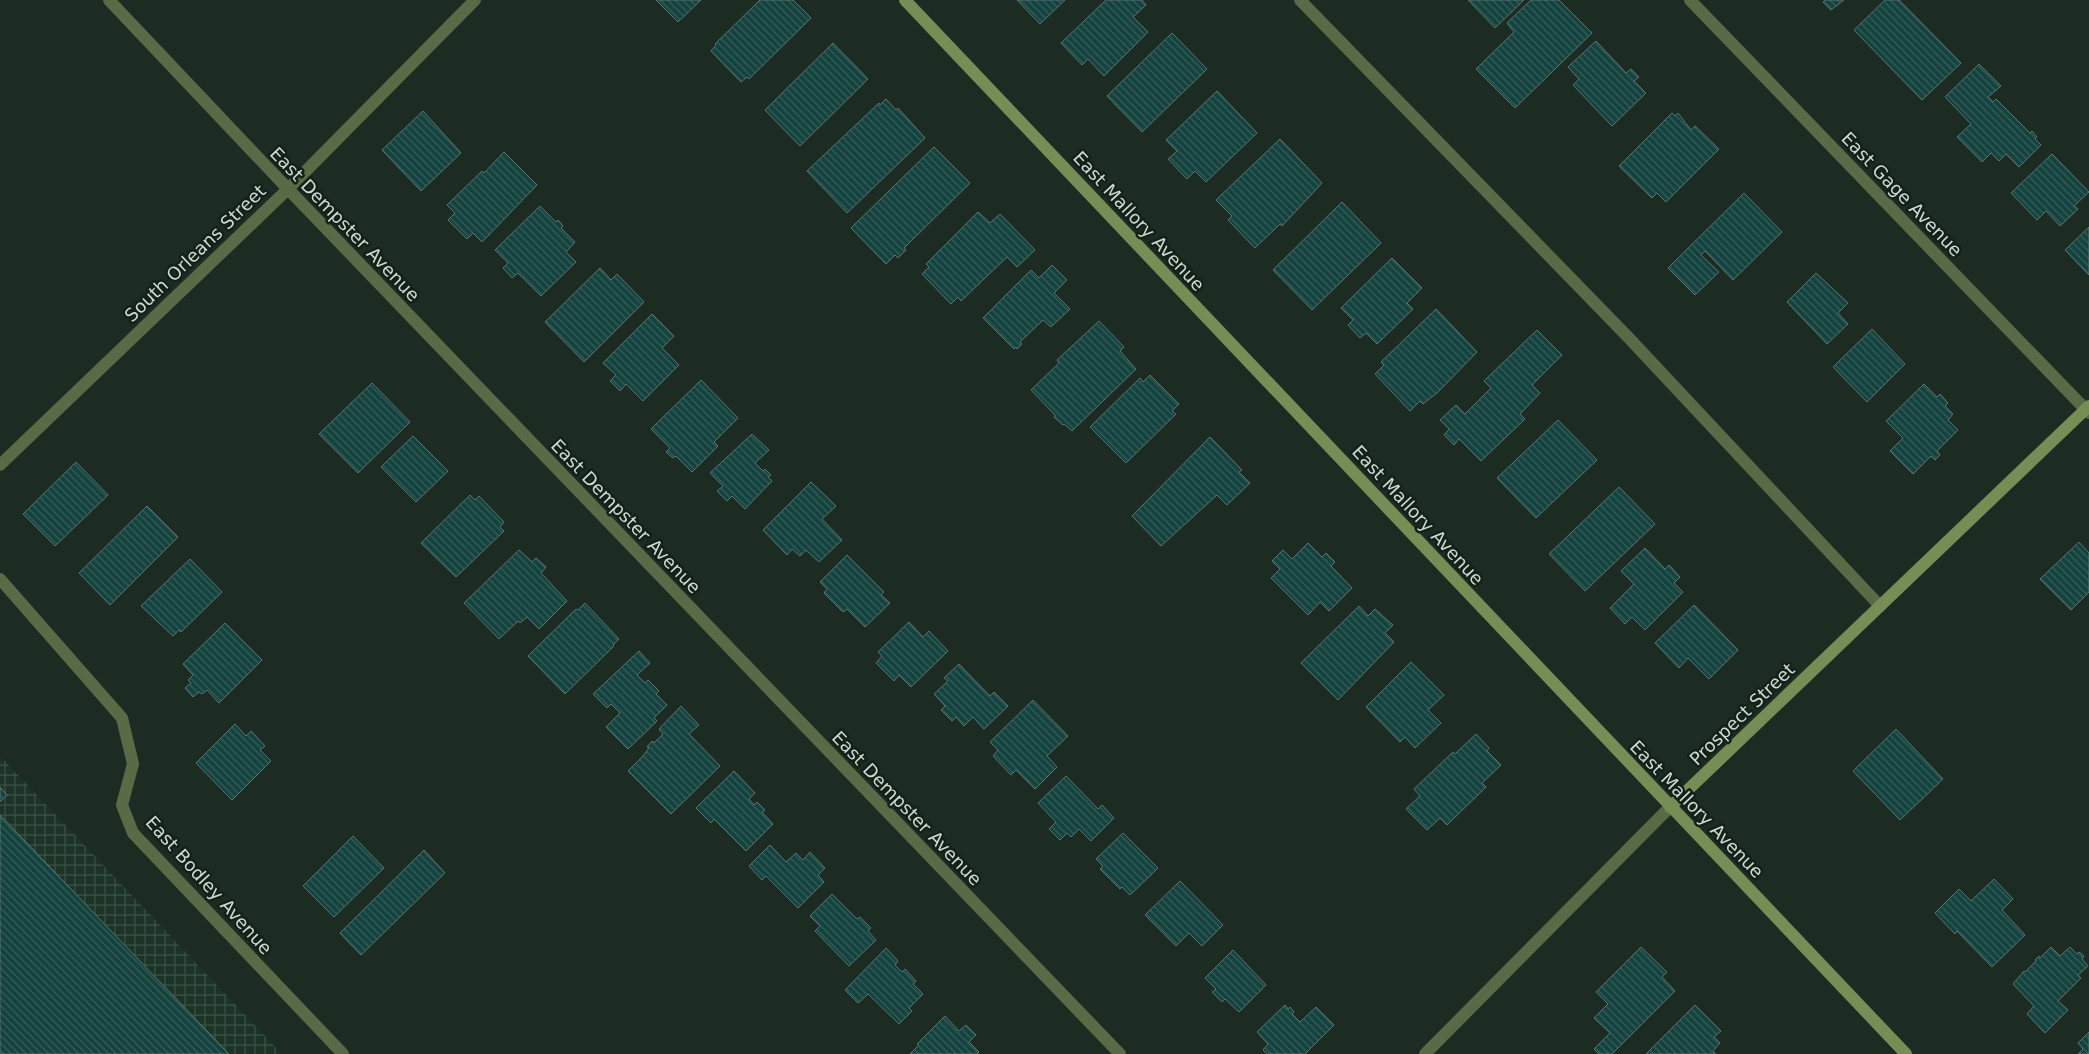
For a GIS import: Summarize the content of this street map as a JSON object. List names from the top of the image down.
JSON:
{
  "streets": {
    "main road": ["East Mallory Avenue", "Prospect Street"],
    "street": [
      "East Gage Avenue",
      "East Dempster Avenue",
      "South Orleans Street",
      "East Bodley Avenue"
    ]
  },
  "crossings": [
    ["East Gage Avenue", "Prospect Street"],
    ["East Mallory Avenue", "Prospect Street"],
    ["East Dempster Avenue", "South Orleans Street"]
  ]
}
